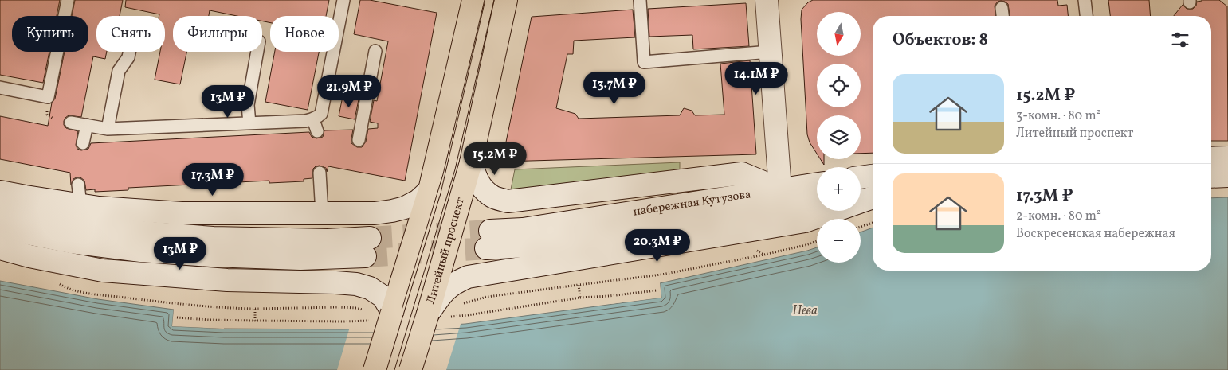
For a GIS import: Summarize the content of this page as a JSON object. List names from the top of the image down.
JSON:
{
  "streets": {
    "main road": ["набережная Кутузова", "Литейный проспект"]
  },
  "water": ["Нева"],
  "north": "bottom",
  "page": {
    "map_buttons": ["+", "−"],
    "chip": [
      "Купить",
      "Снять",
      "Фильтры",
      "Новое"
    ],
    "heading": "Объектов: 8",
    "price": [
      "14.1M ₽",
      "13.7M ₽",
      "21.9M ₽",
      "13M ₽",
      "15.2M ₽",
      "17.3M ₽",
      "20.3M ₽",
      "13M ₽"
    ],
    "list": [
      {
        "name": "15.2M ₽",
        "note": "3-комн. · 80 m² · Литейный проспект"
      },
      {
        "name": "17.3M ₽",
        "note": "2-комн. · 80 m² · Воскресенская набережная"
      }
    ]
  }
}
